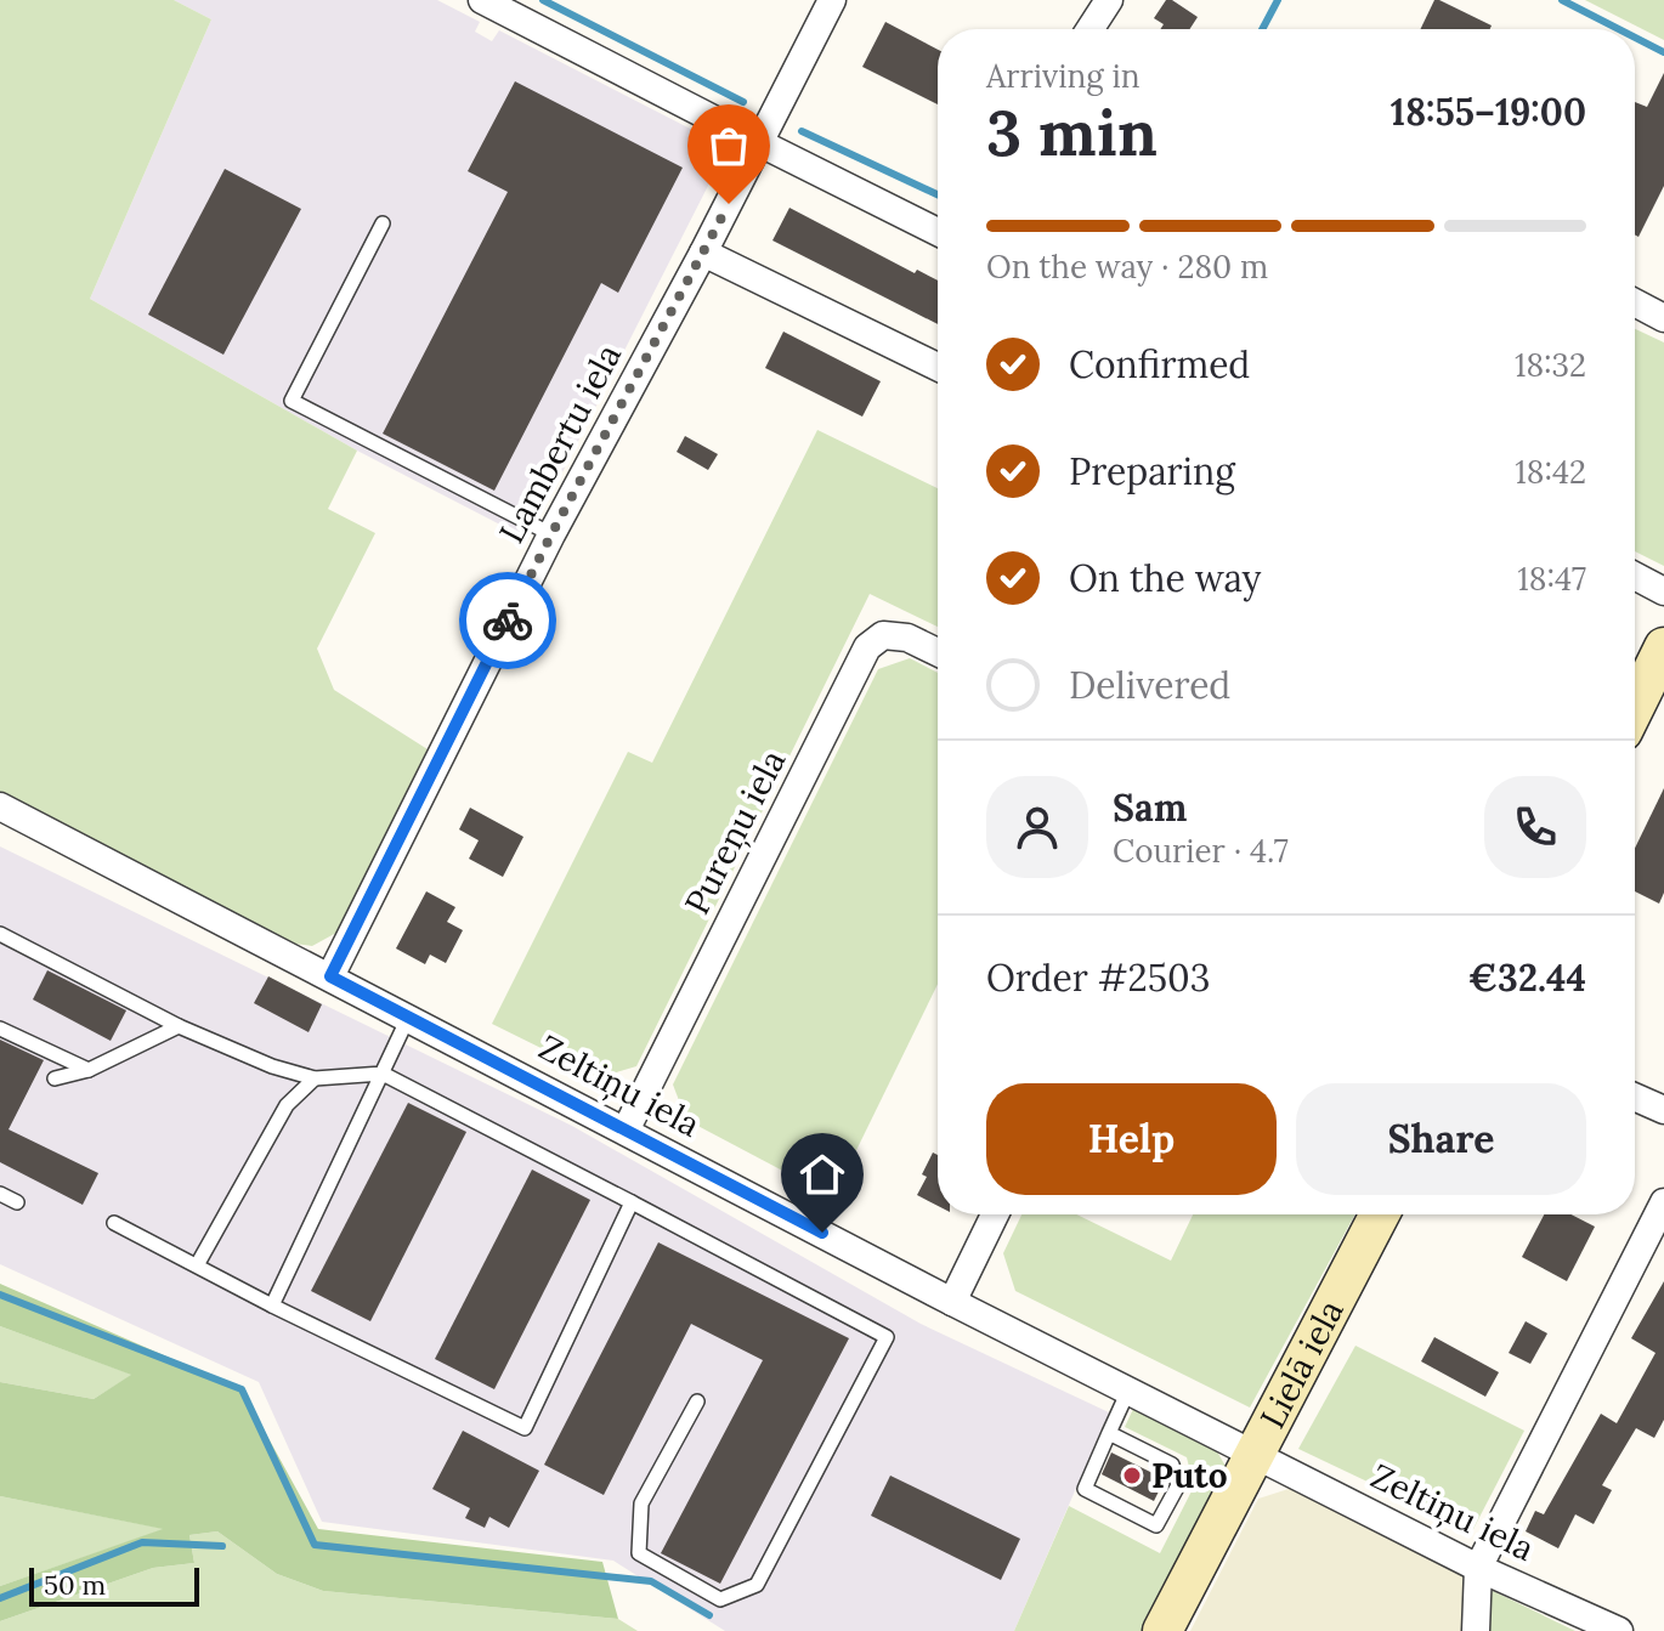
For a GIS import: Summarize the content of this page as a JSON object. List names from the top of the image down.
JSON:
{
  "streets": {
    "street": [
      "Lambertu iela",
      "Pureņu iela",
      "Zeltiņu iela",
      "Lielā iela"
    ]
  },
  "crossings": [
    ["Lambertu iela", "Zeltiņu iela"],
    ["Pureņu iela", "Zeltiņu iela"],
    ["Zeltiņu iela", "Lielā iela"]
  ],
  "places": ["Puto"],
  "scale_bar": "50 m",
  "page": {
    "heading": ["3 min", "Arriving in", "18:55–19:00"],
    "panel": [
      "Sam",
      "Courier · 4.7",
      "Order #2503",
      "€32.44"
    ],
    "bar": "On the way · 280 m",
    "list": [
      ["Confirmed", "18:32"],
      ["Preparing", "18:42"],
      ["On the way", "18:47"],
      "Delivered"
    ],
    "buttons": ["Help", "Share"],
    "scale": "50 m"
  }
}
